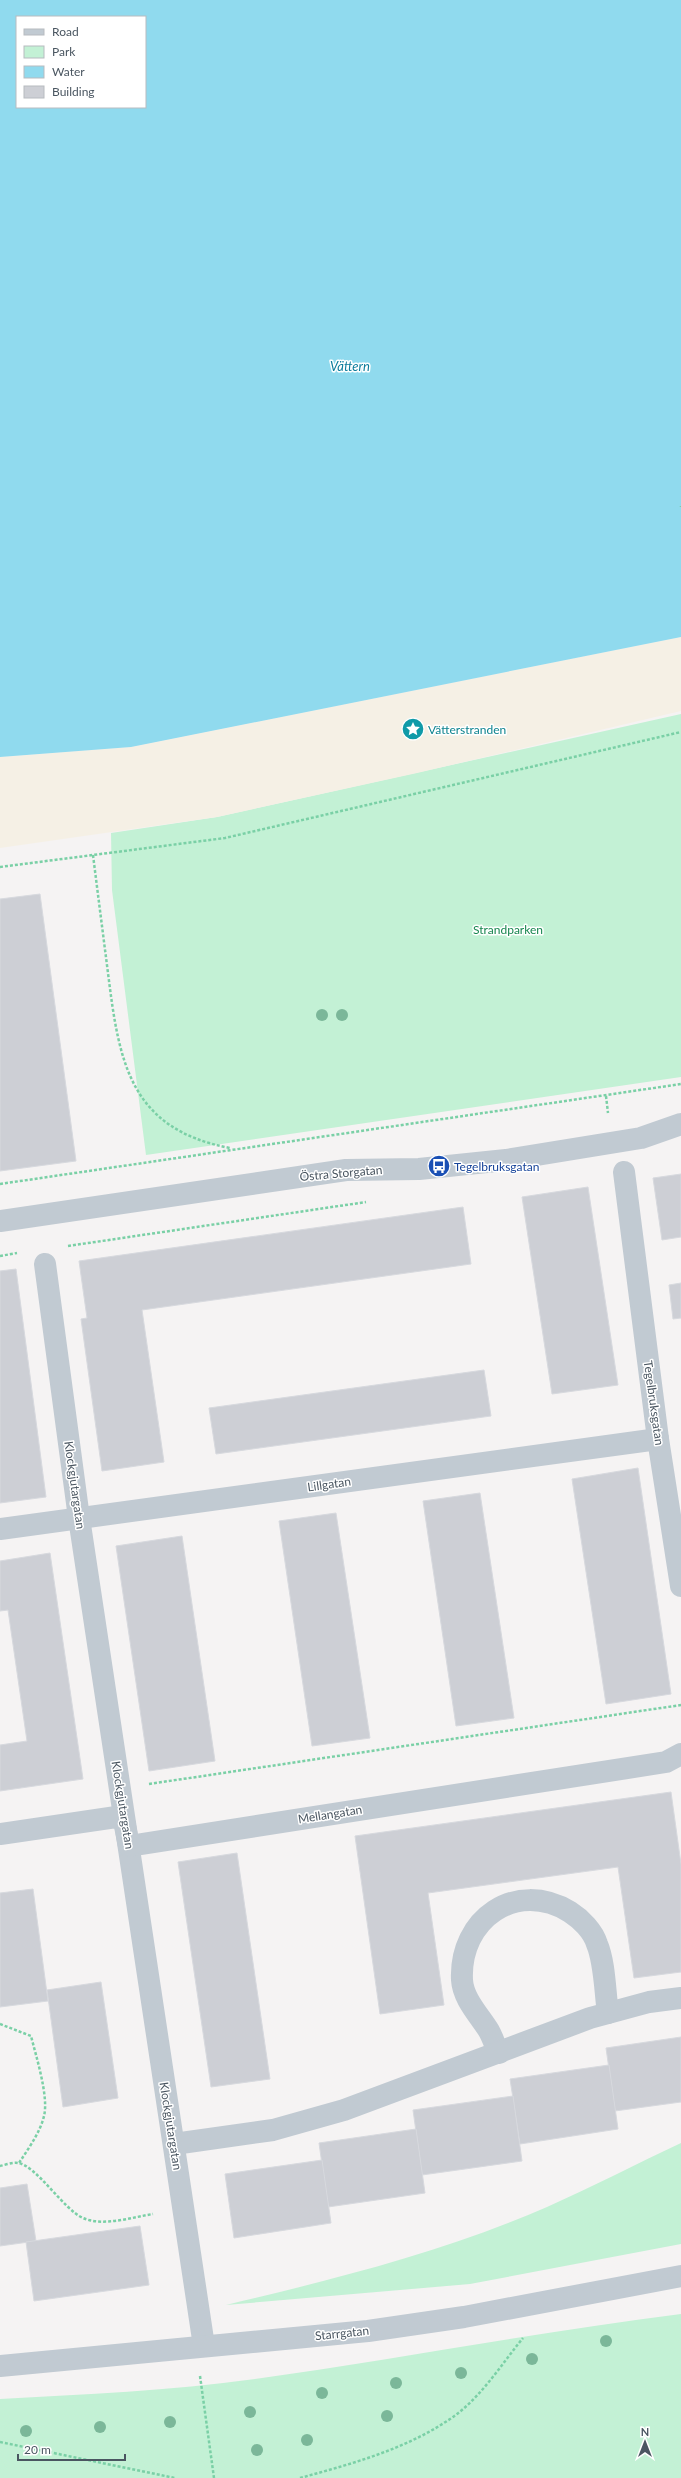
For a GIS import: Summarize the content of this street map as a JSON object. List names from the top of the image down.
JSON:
{
  "streets": {
    "street": [
      "Östra Storgatan",
      "Tegelbruksgatan",
      "Lillgatan",
      "Klockgjutargatan",
      "Mellangatan",
      "Starrgatan"
    ]
  },
  "crossings": [
    ["Tegelbruksgatan", "Lillgatan"],
    ["Lillgatan", "Klockgjutargatan"],
    ["Klockgjutargatan", "Mellangatan"],
    ["Klockgjutargatan", "Starrgatan"]
  ],
  "water": ["Vättern"],
  "parks": ["Strandparken"],
  "places": {
    "place": ["Vätterstranden"],
    "bus stop": ["Tegelbruksgatan"]
  },
  "legend": [
    "Road",
    "Park",
    "Water",
    "Building"
  ],
  "scale_bar": "20 m",
  "north": "top"
}
